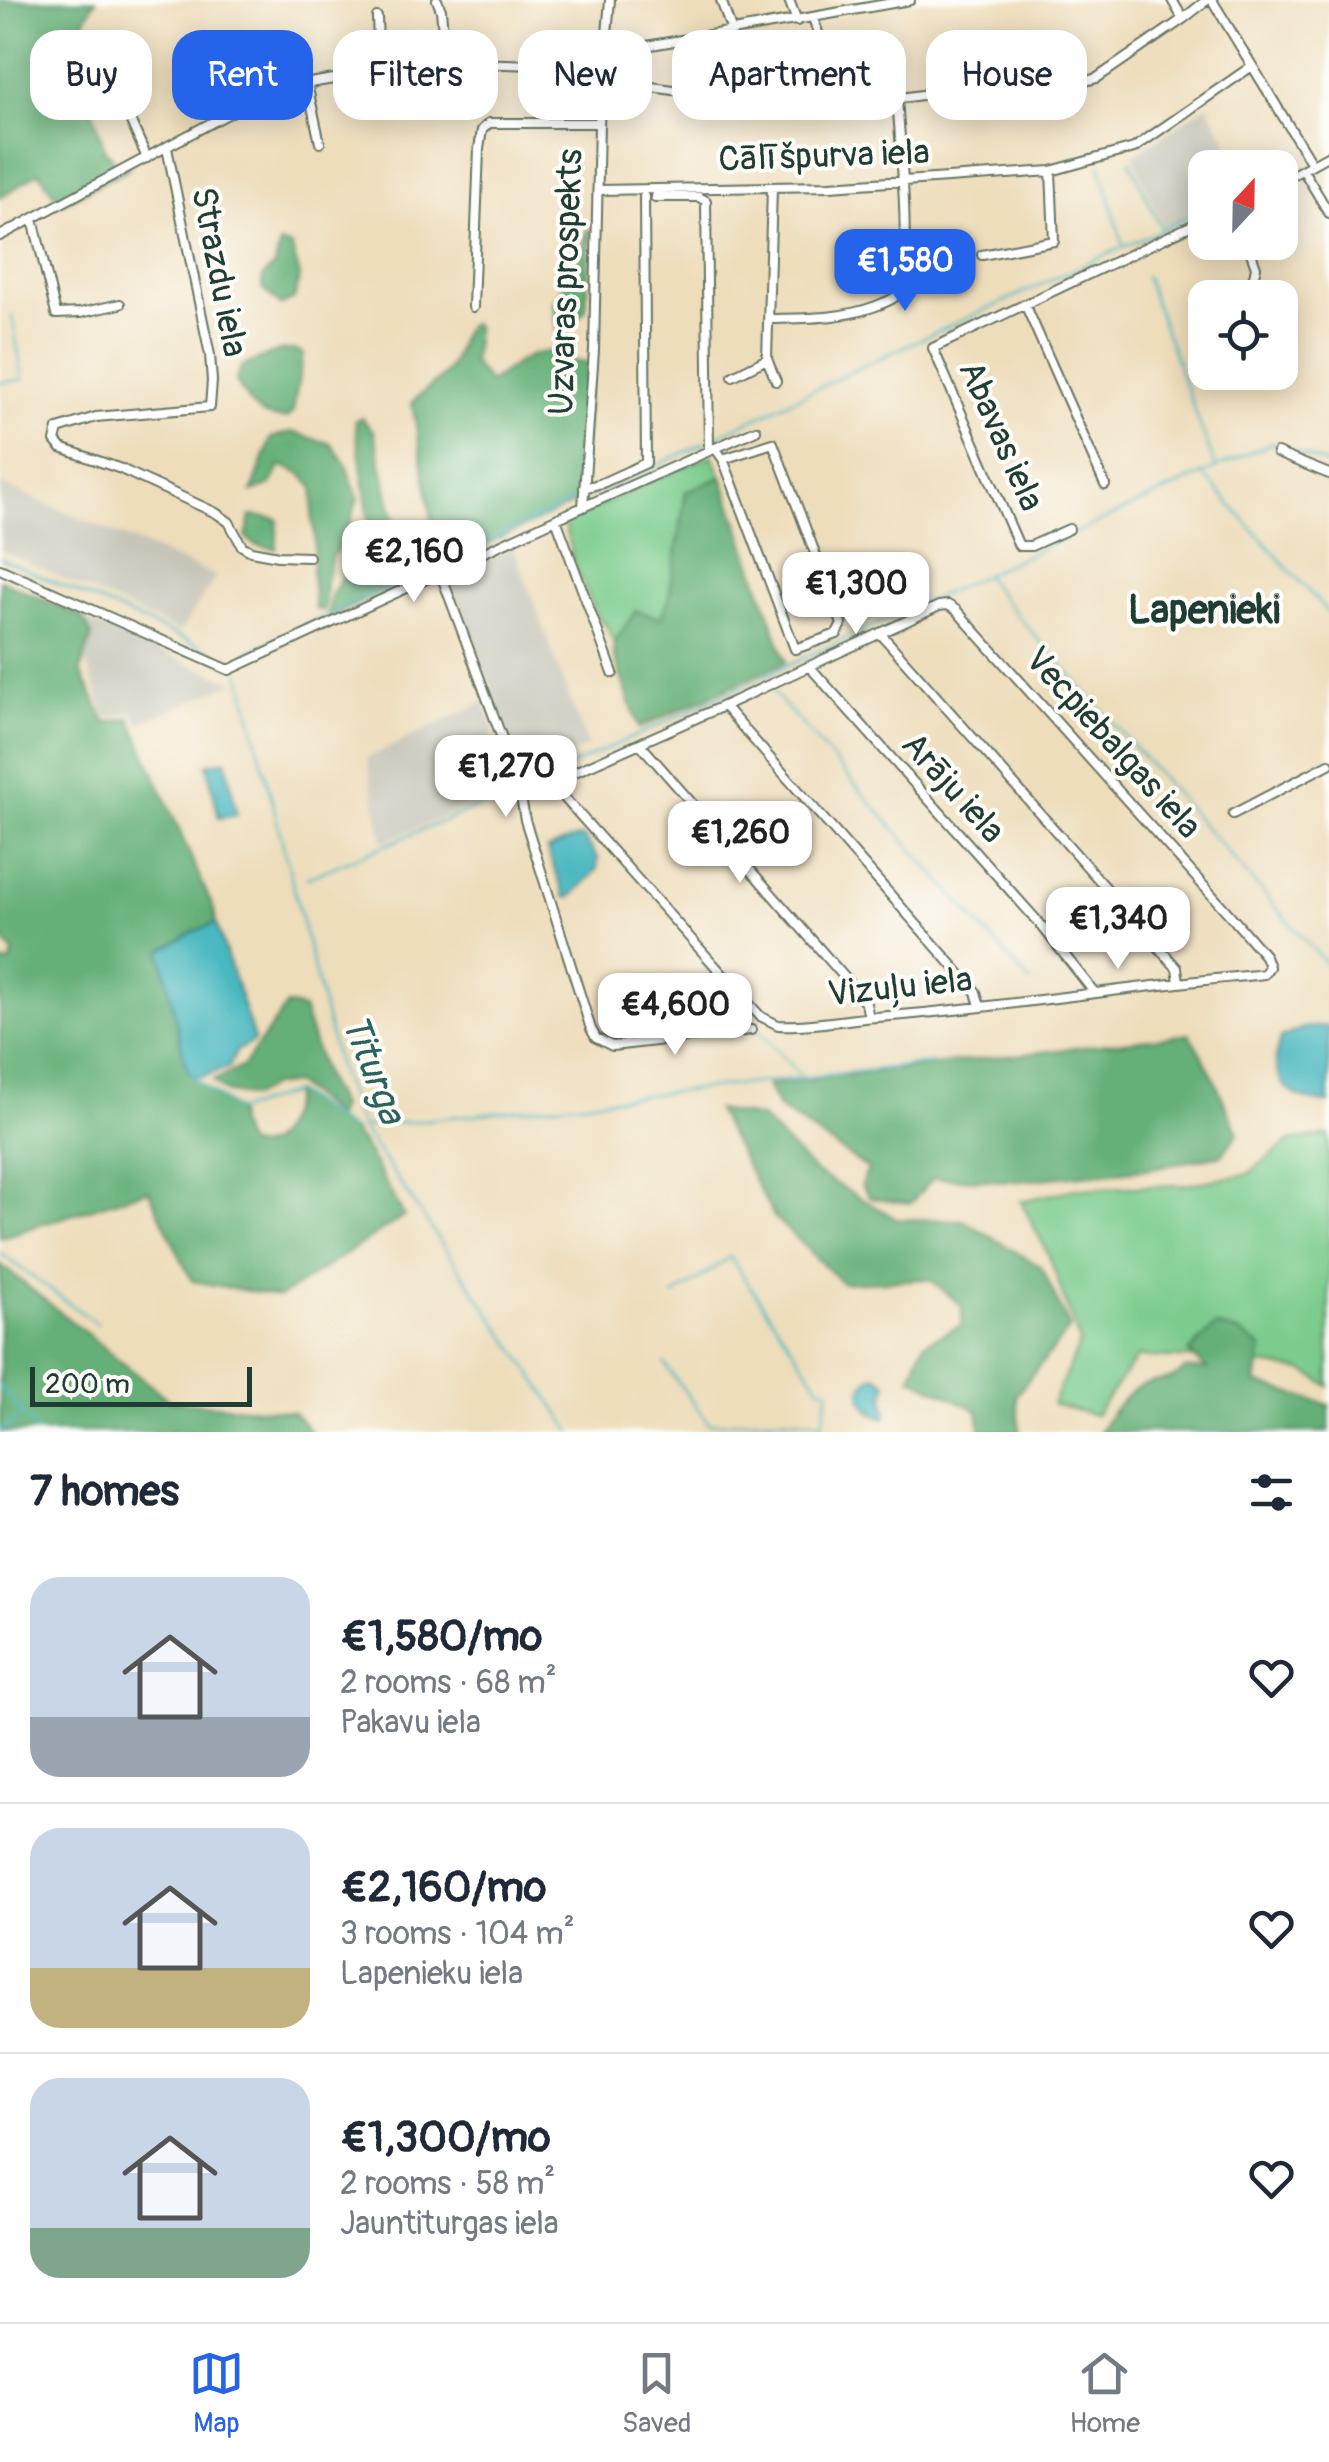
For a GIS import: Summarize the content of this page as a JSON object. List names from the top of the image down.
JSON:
{
  "streets": {
    "street": [
      "Cālīšpurva iela",
      "Strazdu iela",
      "Uzvaras prospekts",
      "Abavas iela",
      "Vecpiebalgas iela",
      "Arāju iela",
      "Vizuļu iela"
    ]
  },
  "crossings": [
    ["Cālīšpurva iela", "Uzvaras prospekts"],
    ["Vecpiebalgas iela", "Vizuļu iela"],
    ["Arāju iela", "Vizuļu iela"]
  ],
  "districts": ["Lapenieki"],
  "water": ["Titurga"],
  "scale_bar": "200 m",
  "north": "top",
  "page": {
    "chip": [
      "Buy",
      "Rent",
      "Filters",
      "New",
      "Apartment",
      "House"
    ],
    "price": [
      "€1,580",
      "€2,160",
      "€1,300",
      "€1,270",
      "€1,260",
      "€1,340",
      "€4,600"
    ],
    "scale": "200 m",
    "heading": "7 homes",
    "list": [
      {
        "name": "€1,580/mo",
        "note": "2 rooms · 68 m² · Pakavu iela"
      },
      {
        "name": "€2,160/mo",
        "note": "3 rooms · 104 m² · Lapenieku iela"
      },
      {
        "name": "€1,300/mo",
        "note": "2 rooms · 58 m² · Jauntiturgas iela"
      }
    ],
    "tabs": ["Map", "Saved", "Home"]
  }
}
